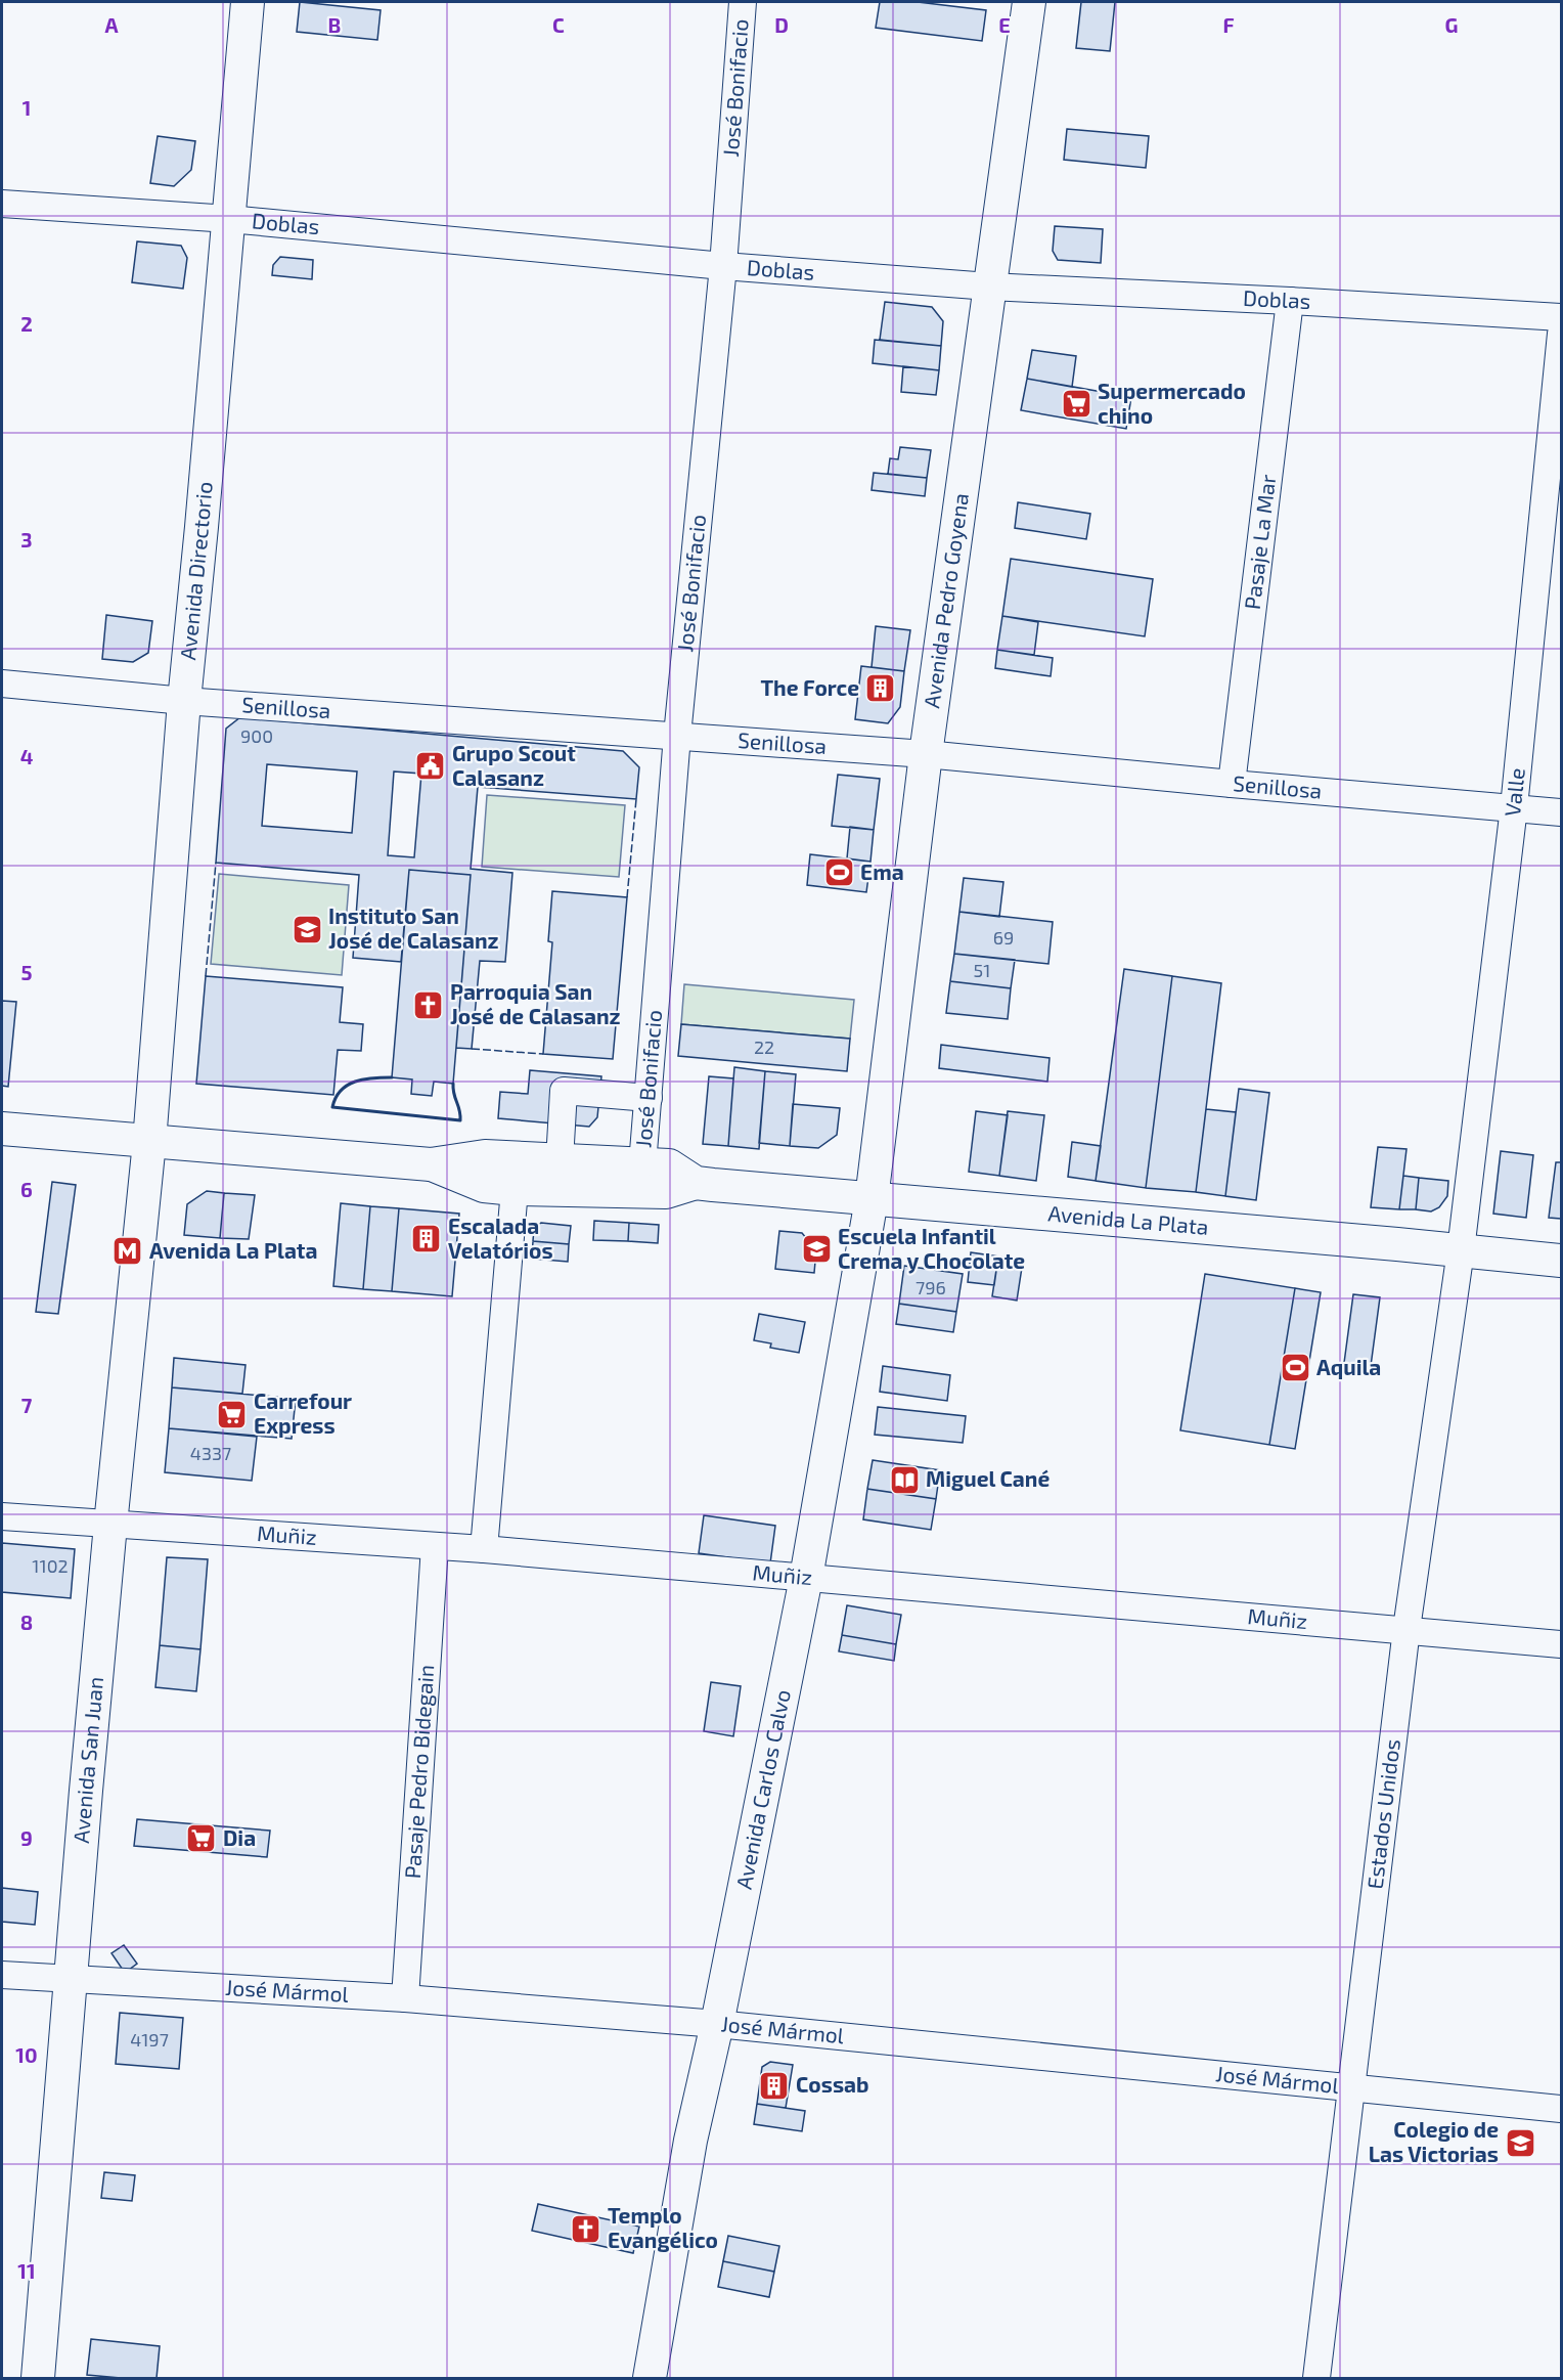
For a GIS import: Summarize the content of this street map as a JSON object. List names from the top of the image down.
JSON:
{
  "streets": {
    "main road": [
      "Avenida Directorio",
      "Avenida Pedro Goyena",
      "Avenida La Plata",
      "Avenida San Juan",
      "Avenida Carlos Calvo"
    ],
    "street": [
      "José Bonifacio",
      "Doblas",
      "Pasaje La Mar",
      "Senillosa",
      "Valle",
      "Muñiz",
      "Pasaje Pedro Bidegain",
      "Estados Unidos",
      "José Mármol"
    ]
  },
  "crossings": [
    ["José Bonifacio", "Doblas"],
    ["José Bonifacio", "Senillosa"],
    ["José Bonifacio", "Avenida La Plata"],
    ["Doblas", "Pasaje La Mar"],
    ["Doblas", "Avenida Directorio"],
    ["Doblas", "Avenida Pedro Goyena"],
    ["Pasaje La Mar", "Senillosa"],
    ["Avenida Directorio", "Senillosa"],
    ["Avenida Directorio", "Avenida La Plata"],
    ["Avenida Directorio", "Avenida San Juan"],
    ["Avenida Pedro Goyena", "Senillosa"],
    ["Avenida Pedro Goyena", "Avenida La Plata"],
    ["Avenida Pedro Goyena", "Avenida Carlos Calvo"],
    ["Senillosa", "Valle"],
    ["Valle", "Avenida La Plata"],
    ["Valle", "Estados Unidos"],
    ["Avenida La Plata", "Avenida San Juan"],
    ["Avenida La Plata", "Avenida Carlos Calvo"],
    ["Avenida La Plata", "Estados Unidos"],
    ["Muñiz", "Avenida San Juan"],
    ["Muñiz", "Pasaje Pedro Bidegain"],
    ["Muñiz", "Avenida Carlos Calvo"],
    ["Muñiz", "Estados Unidos"],
    ["Avenida San Juan", "José Mármol"],
    ["Pasaje Pedro Bidegain", "José Mármol"],
    ["Avenida Carlos Calvo", "José Mármol"],
    ["Estados Unidos", "José Mármol"]
  ],
  "places": {
    "supermarket": ["Supermercado chino", "Carrefour Express", "Dia"],
    "building": ["The Force", "Escalada Velatórios", "Cossab"],
    "public building": ["Grupo Scout Calasanz"],
    "sports": ["Ema", "Aquila"],
    "school or university": ["Instituto San José de Calasanz", "Escuela Infantil Crema y Chocolate", "Colegio de Las Victorias"],
    "church": ["Parroquia San José de Calasanz", "Templo Evangélico"],
    "metro station": ["Avenida La Plata"],
    "library": ["Miguel Cané"]
  },
  "house_numbers": [
    "900",
    "69",
    "51",
    "22",
    "796",
    "4337",
    "1102",
    "4197"
  ],
  "grid": {
    "columns": [
      "A",
      "B",
      "C",
      "D",
      "E",
      "F",
      "G"
    ],
    "rows": [
      "1",
      "2",
      "3",
      "4",
      "5",
      "6",
      "7",
      "8",
      "9",
      "10",
      "11"
    ]
  }
}
